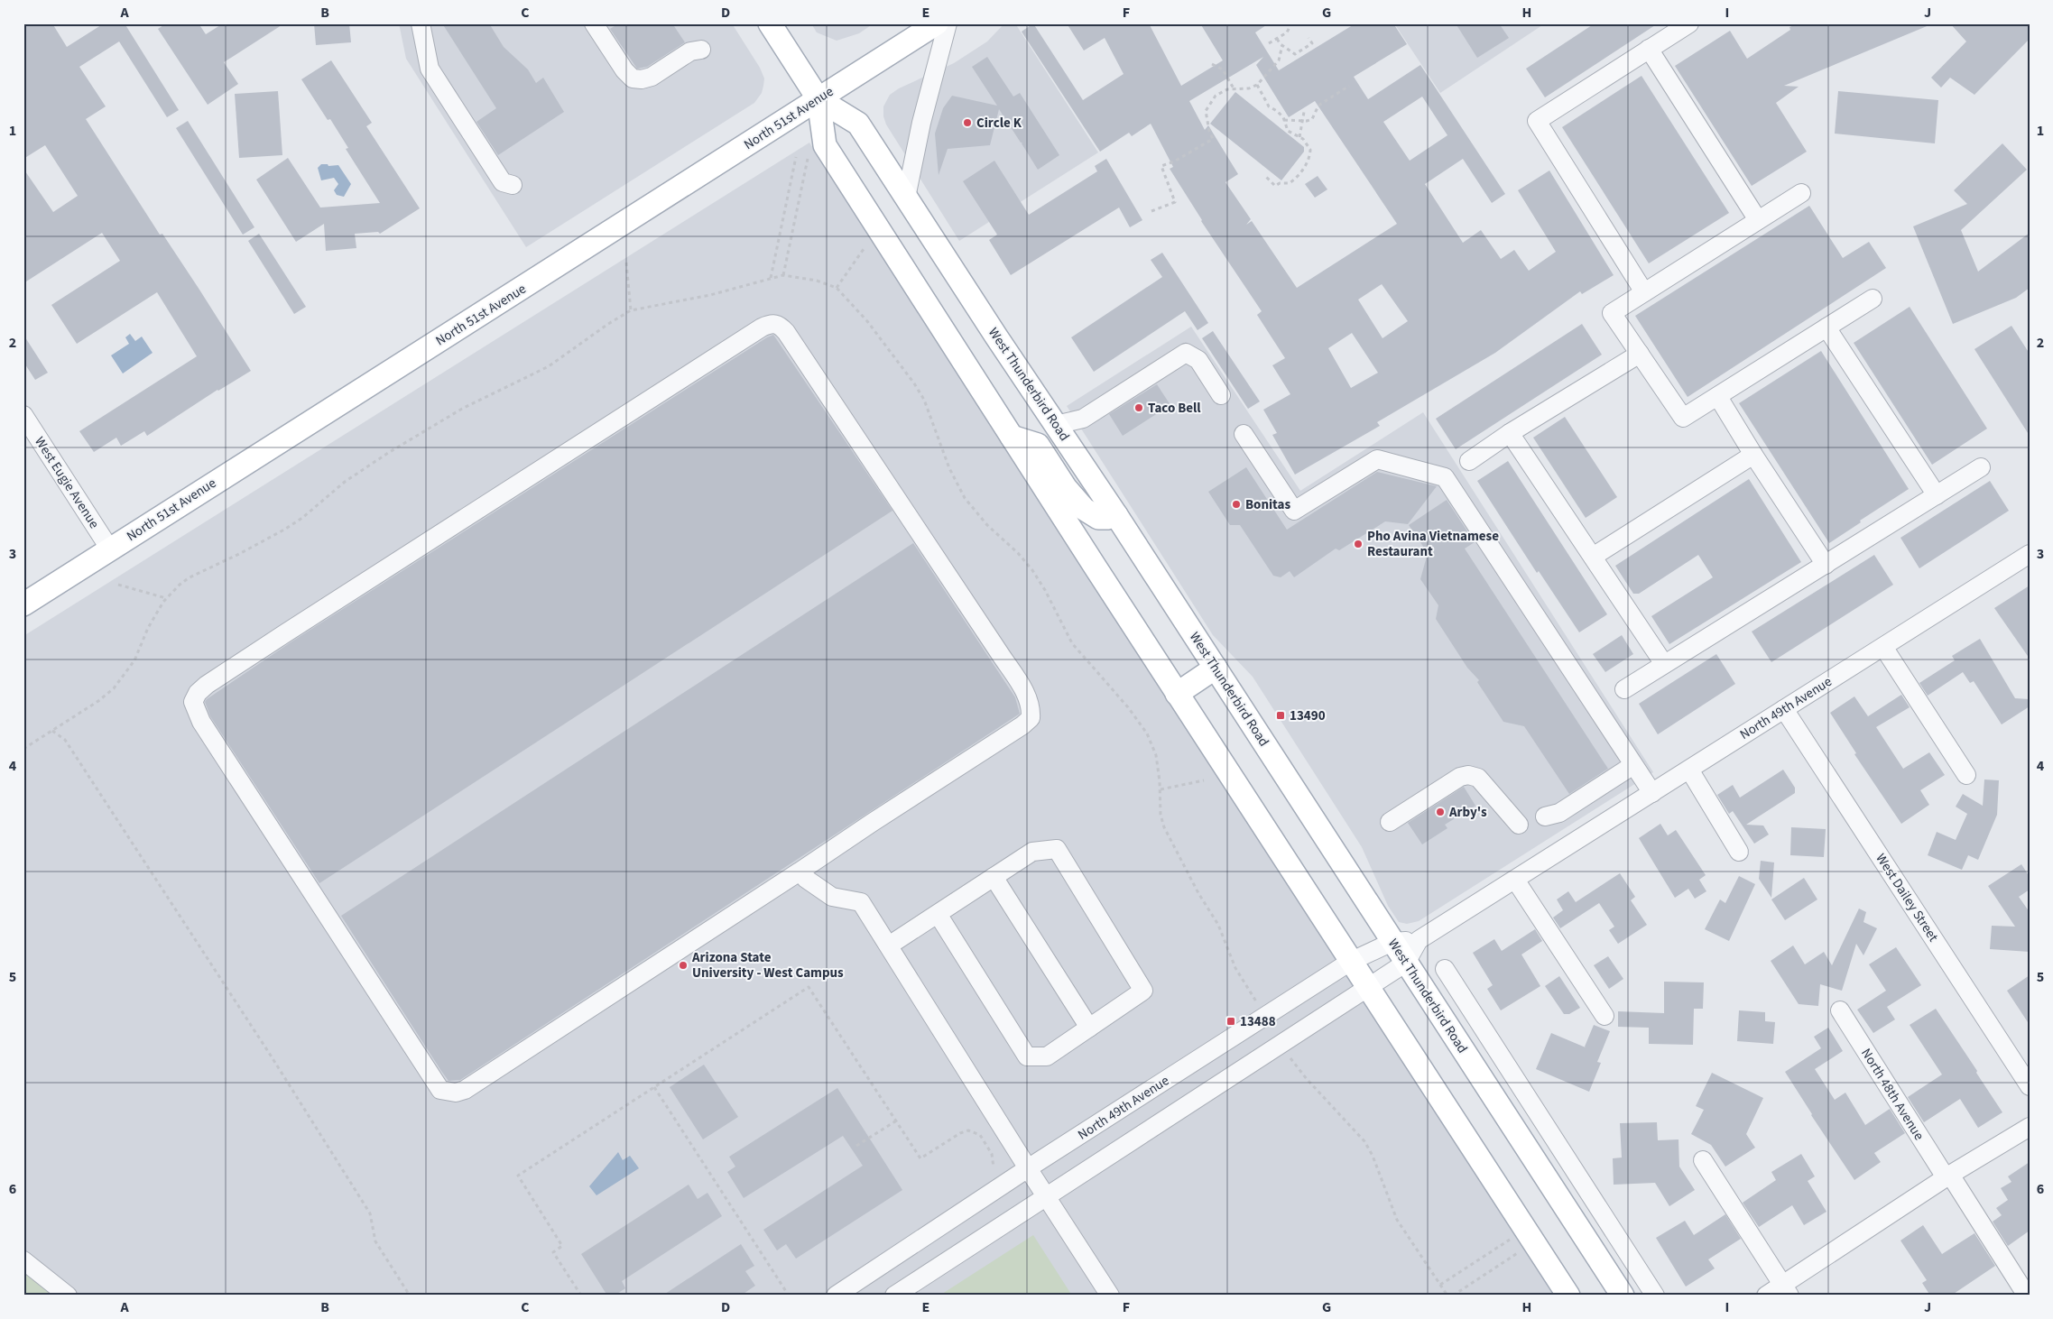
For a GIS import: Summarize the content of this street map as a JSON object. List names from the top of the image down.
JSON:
{
  "streets": {
    "main road": ["North 51st Avenue", "West Thunderbird Road"],
    "street": [
      "West Eugie Avenue",
      "North 49th Avenue",
      "West Dailey Street",
      "North 48th Avenue"
    ]
  },
  "crossings": [
    ["North 51st Avenue", "West Thunderbird Road"],
    ["North 51st Avenue", "West Eugie Avenue"],
    ["West Thunderbird Road", "North 49th Avenue"],
    ["North 49th Avenue", "West Dailey Street"]
  ],
  "places": {
    "other": [
      "Circle K",
      "Taco Bell",
      "Bonitas",
      "Pho Avina Vietnamese Restaurant",
      "Arby's",
      "Arizona State University - West Campus"
    ],
    "transit": ["13490", "13488"]
  },
  "grid": {
    "columns": [
      "A",
      "B",
      "C",
      "D",
      "E",
      "F",
      "G",
      "H",
      "I",
      "J"
    ],
    "rows": [
      "1",
      "2",
      "3",
      "4",
      "5",
      "6"
    ]
  }
}
